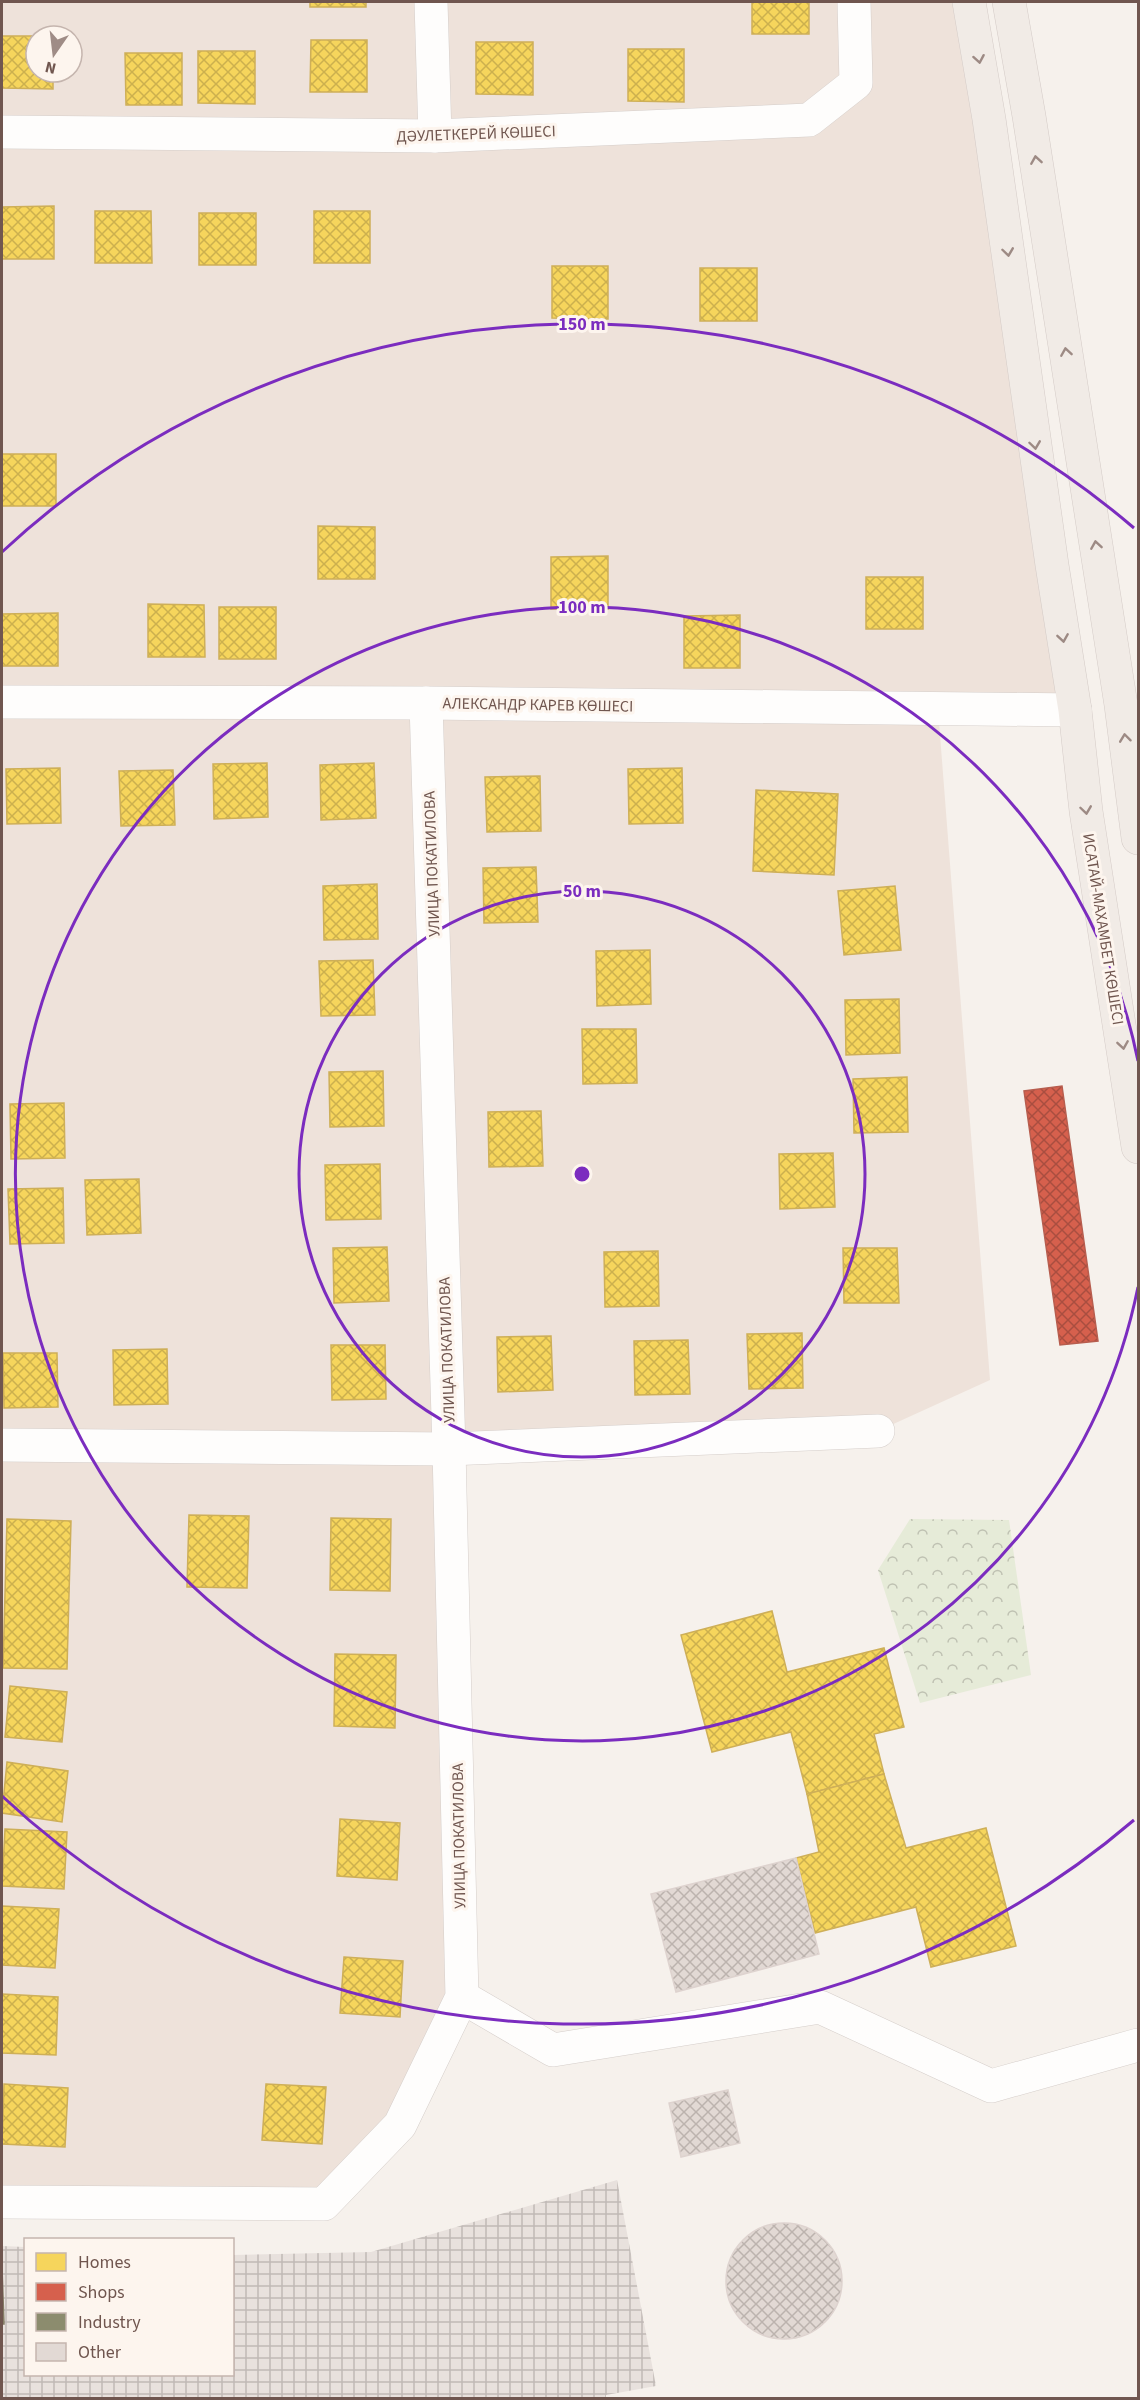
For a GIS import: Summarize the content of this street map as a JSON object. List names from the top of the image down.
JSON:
{
  "streets": {
    "main road": ["ИСАТАЙ-МАХАМБЕТ КӨШЕСІ"],
    "street": ["ДӘУЛЕТКЕРЕЙ КӨШЕСІ", "АЛЕКСАНДР КАРЕВ КӨШЕСІ", "УЛИЦА ПОКАТИЛОВА"]
  },
  "crossings": [
    ["АЛЕКСАНДР КАРЕВ КӨШЕСІ", "УЛИЦА ПОКАТИЛОВА"],
    ["АЛЕКСАНДР КАРЕВ КӨШЕСІ", "ИСАТАЙ-МАХАМБЕТ КӨШЕСІ"]
  ],
  "legend": [
    "Homes",
    "Shops",
    "Industry",
    "Other"
  ],
  "north": "bottom",
  "rings": ["150 m", "100 m", "50 m"]
}
